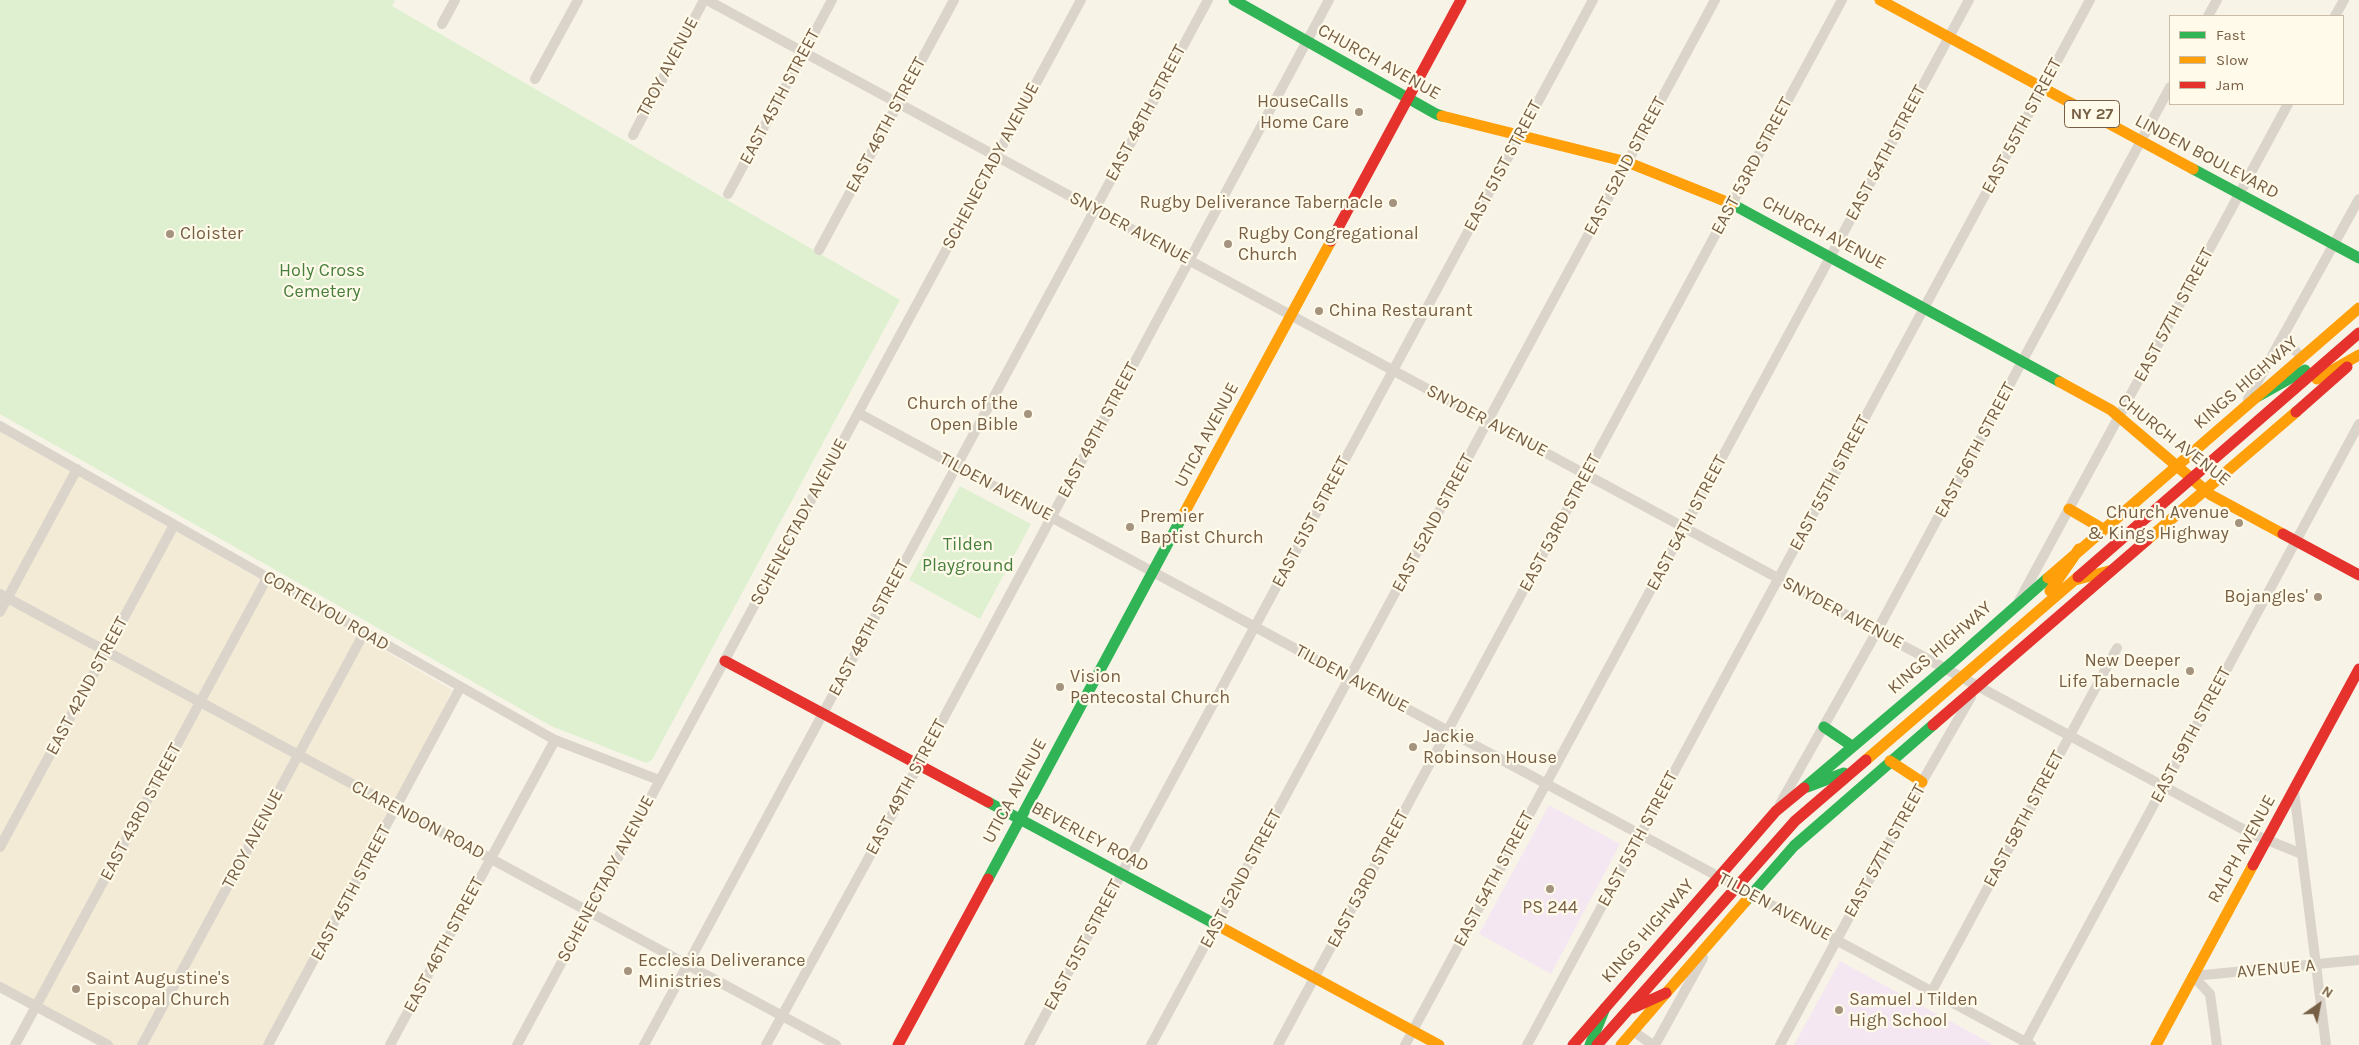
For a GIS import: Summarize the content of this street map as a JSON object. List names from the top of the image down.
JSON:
{
  "streets": {
    "main road": [
      "CHURCH AVENUE",
      "NY 27",
      "LINDEN BOULEVARD",
      "KINGS HIGHWAY",
      "UTICA AVENUE",
      "BEVERLEY ROAD",
      "RALPH AVENUE"
    ],
    "street": [
      "TROY AVENUE",
      "EAST 45TH STREET",
      "EAST 48TH STREET",
      "EAST 46TH STREET",
      "EAST 55TH STREET",
      "EAST 54TH STREET",
      "SCHENECTADY AVENUE",
      "EAST 51ST STREET",
      "EAST 52ND STREET",
      "EAST 53RD STREET",
      "SNYDER AVENUE",
      "EAST 57TH STREET",
      "EAST 49TH STREET",
      "EAST 56TH STREET",
      "TILDEN AVENUE",
      "CORTELYOU ROAD",
      "EAST 42ND STREET",
      "EAST 59TH STREET",
      "EAST 43RD STREET",
      "EAST 58TH STREET",
      "CLARENDON ROAD",
      "AVENUE A"
    ]
  },
  "crossings": [
    ["CHURCH AVENUE", "EAST 55TH STREET"],
    ["CHURCH AVENUE", "EAST 54TH STREET"],
    ["CHURCH AVENUE", "EAST 51ST STREET"],
    ["CHURCH AVENUE", "EAST 52ND STREET"],
    ["CHURCH AVENUE", "EAST 53RD STREET"],
    ["CHURCH AVENUE", "EAST 57TH STREET"],
    ["CHURCH AVENUE", "KINGS HIGHWAY"],
    ["CHURCH AVENUE", "EAST 49TH STREET"],
    ["CHURCH AVENUE", "UTICA AVENUE"],
    ["CHURCH AVENUE", "EAST 56TH STREET"],
    ["CHURCH AVENUE", "EAST 59TH STREET"],
    ["TROY AVENUE", "SNYDER AVENUE"],
    ["TROY AVENUE", "CORTELYOU ROAD"],
    ["TROY AVENUE", "CLARENDON ROAD"],
    ["EAST 45TH STREET", "SNYDER AVENUE"],
    ["EAST 45TH STREET", "CORTELYOU ROAD"],
    ["EAST 45TH STREET", "CLARENDON ROAD"],
    ["EAST 48TH STREET", "SNYDER AVENUE"],
    ["EAST 48TH STREET", "TILDEN AVENUE"],
    ["EAST 48TH STREET", "CLARENDON ROAD"],
    ["EAST 48TH STREET", "BEVERLEY ROAD"],
    ["EAST 46TH STREET", "SNYDER AVENUE"],
    ["EAST 46TH STREET", "CORTELYOU ROAD"],
    ["EAST 46TH STREET", "CLARENDON ROAD"],
    ["EAST 55TH STREET", "LINDEN BOULEVARD"],
    ["EAST 55TH STREET", "SNYDER AVENUE"],
    ["EAST 55TH STREET", "TILDEN AVENUE"],
    ["EAST 54TH STREET", "LINDEN BOULEVARD"],
    ["EAST 54TH STREET", "SNYDER AVENUE"],
    ["EAST 54TH STREET", "TILDEN AVENUE"],
    ["EAST 54TH STREET", "BEVERLEY ROAD"],
    ["LINDEN BOULEVARD", "EAST 57TH STREET"],
    ["LINDEN BOULEVARD", "EAST 56TH STREET"],
    ["SCHENECTADY AVENUE", "SNYDER AVENUE"],
    ["SCHENECTADY AVENUE", "TILDEN AVENUE"],
    ["SCHENECTADY AVENUE", "CORTELYOU ROAD"],
    ["SCHENECTADY AVENUE", "CLARENDON ROAD"],
    ["SCHENECTADY AVENUE", "BEVERLEY ROAD"],
    ["EAST 51ST STREET", "SNYDER AVENUE"],
    ["EAST 51ST STREET", "TILDEN AVENUE"],
    ["EAST 51ST STREET", "BEVERLEY ROAD"],
    ["EAST 52ND STREET", "SNYDER AVENUE"],
    ["EAST 52ND STREET", "TILDEN AVENUE"],
    ["EAST 52ND STREET", "BEVERLEY ROAD"],
    ["EAST 53RD STREET", "SNYDER AVENUE"],
    ["EAST 53RD STREET", "TILDEN AVENUE"],
    ["EAST 53RD STREET", "BEVERLEY ROAD"],
    ["SNYDER AVENUE", "EAST 57TH STREET"],
    ["SNYDER AVENUE", "KINGS HIGHWAY"],
    ["SNYDER AVENUE", "EAST 49TH STREET"],
    ["SNYDER AVENUE", "UTICA AVENUE"],
    ["SNYDER AVENUE", "EAST 56TH STREET"],
    ["SNYDER AVENUE", "EAST 59TH STREET"],
    ["SNYDER AVENUE", "EAST 58TH STREET"],
    ["SNYDER AVENUE", "RALPH AVENUE"],
    ["EAST 57TH STREET", "KINGS HIGHWAY"],
    ["EAST 57TH STREET", "TILDEN AVENUE"],
    ["KINGS HIGHWAY", "EAST 56TH STREET"],
    ["KINGS HIGHWAY", "TILDEN AVENUE"],
    ["EAST 49TH STREET", "TILDEN AVENUE"],
    ["EAST 49TH STREET", "CLARENDON ROAD"],
    ["EAST 49TH STREET", "BEVERLEY ROAD"],
    ["UTICA AVENUE", "TILDEN AVENUE"],
    ["UTICA AVENUE", "BEVERLEY ROAD"],
    ["TILDEN AVENUE", "EAST 59TH STREET"],
    ["TILDEN AVENUE", "EAST 58TH STREET"],
    ["CORTELYOU ROAD", "EAST 42ND STREET"],
    ["CORTELYOU ROAD", "EAST 43RD STREET"],
    ["EAST 42ND STREET", "CLARENDON ROAD"],
    ["EAST 43RD STREET", "CLARENDON ROAD"],
    ["RALPH AVENUE", "AVENUE A"]
  ],
  "parks": ["Holy Cross Cemetery", "Tilden Playground"],
  "places": [
    "HouseCalls Home Care",
    "Rugby Deliverance Tabernacle",
    "Cloister",
    "Rugby Congregational Church",
    "China Restaurant",
    "Church of the Open Bible",
    "Church Avenue & Kings Highway",
    "Premier Baptist Church",
    "Bojangles'",
    "New Deeper Life Tabernacle",
    "Vision Pentecostal Church",
    "Jackie Robinson House",
    "PS 244",
    "Ecclesia Deliverance Ministries",
    "Saint Augustine's Episcopal Church",
    "Samuel J Tilden High School"
  ],
  "legend": ["Fast", "Slow", "Jam"],
  "north": "top right"
}
